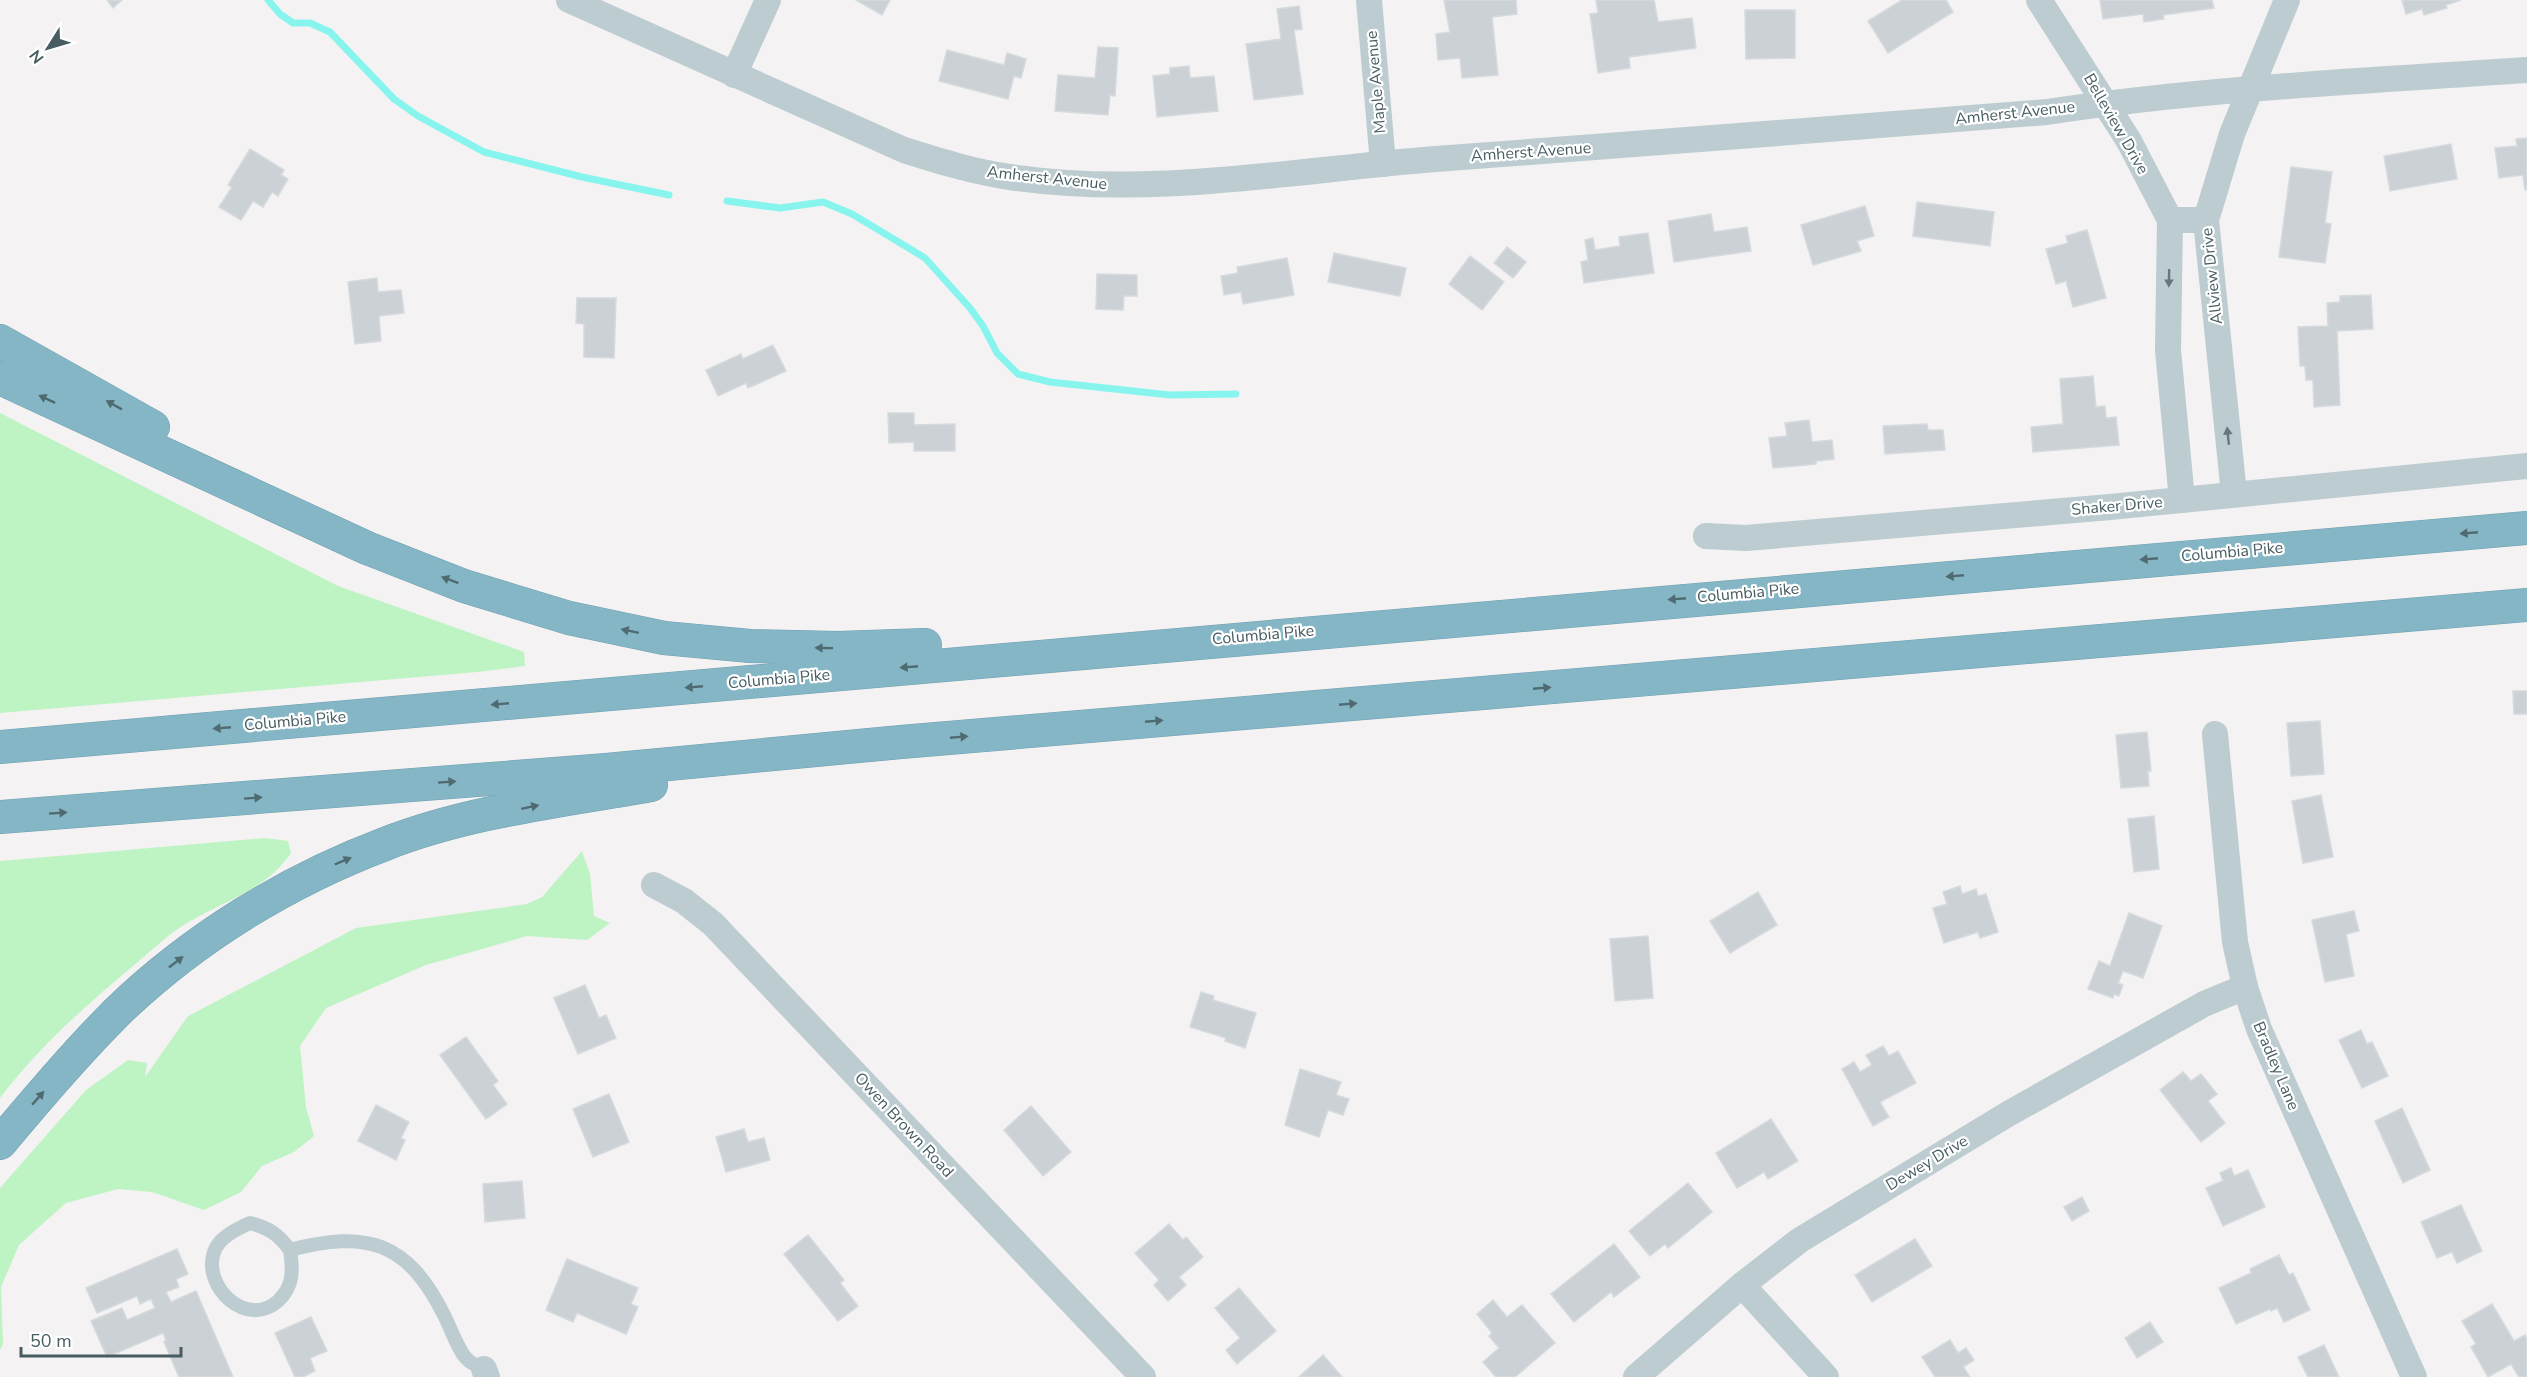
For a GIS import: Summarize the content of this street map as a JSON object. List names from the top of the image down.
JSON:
{
  "streets": {
    "highway": ["Columbia Pike"],
    "street": [
      "Maple Avenue",
      "Amherst Avenue",
      "Belleview Drive",
      "Allview Drive",
      "Shaker Drive",
      "Bradley Lane",
      "Owen Brown Road",
      "Dewey Drive"
    ]
  },
  "crossings": [
    ["Maple Avenue", "Amherst Avenue"],
    ["Amherst Avenue", "Belleview Drive"],
    ["Amherst Avenue", "Allview Drive"],
    ["Allview Drive", "Shaker Drive"],
    ["Bradley Lane", "Dewey Drive"]
  ],
  "scale_bar": "50 m",
  "north": "bottom left"
}
